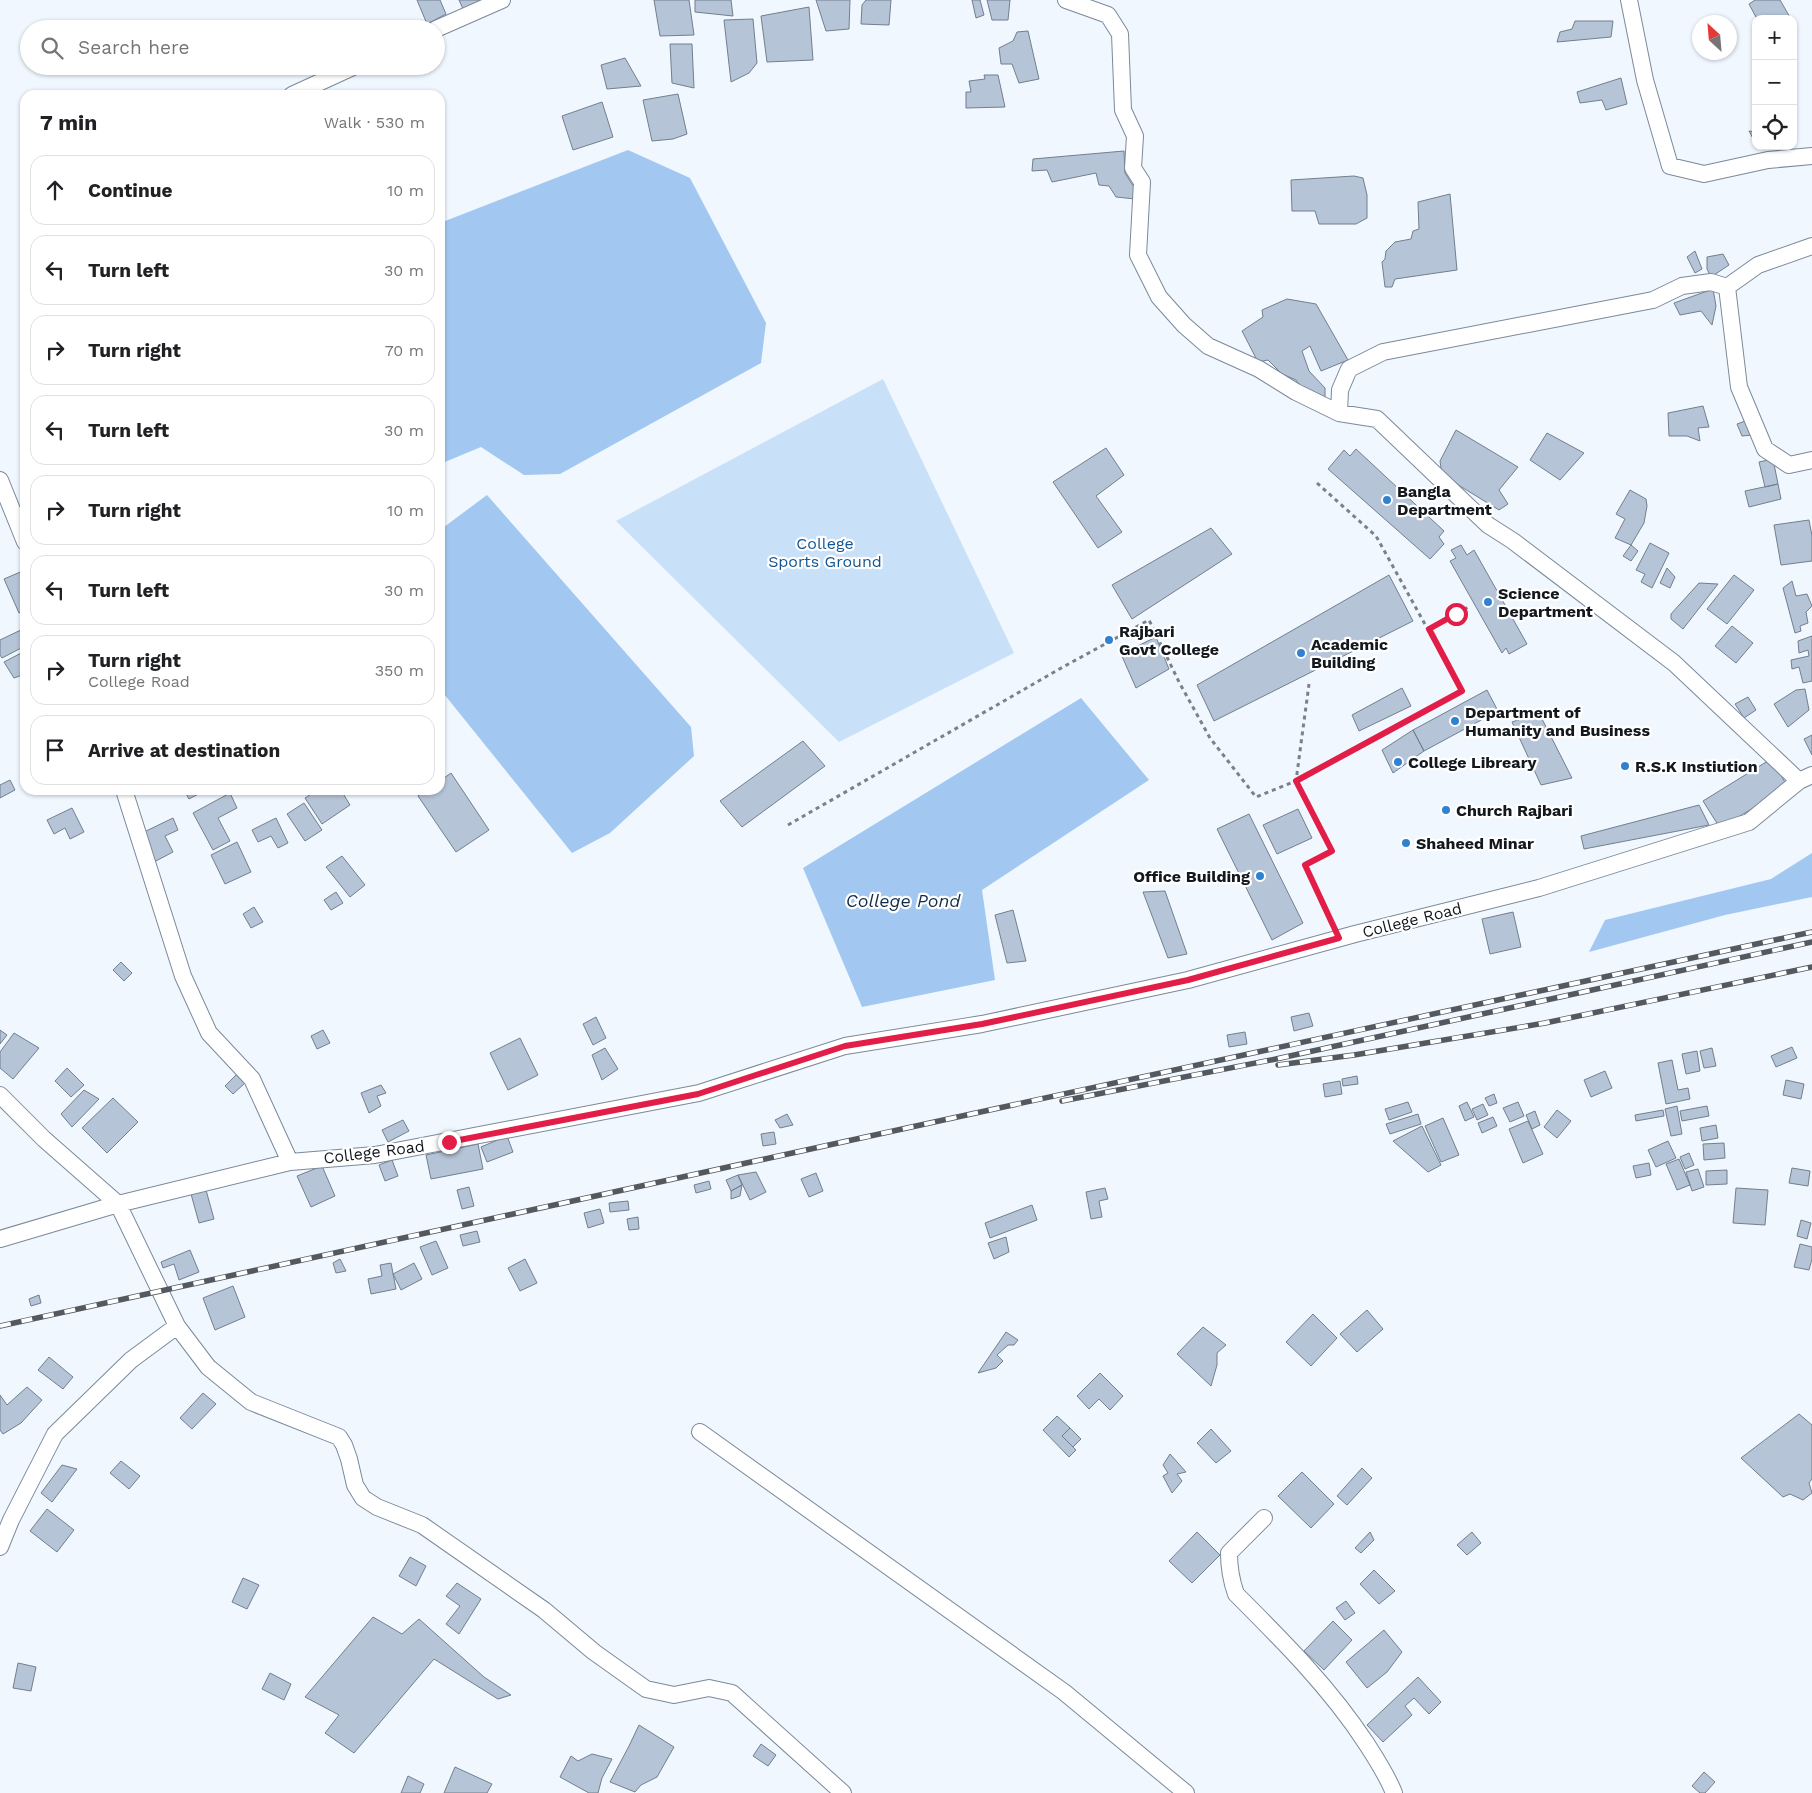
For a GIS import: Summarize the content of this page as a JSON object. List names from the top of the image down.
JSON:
{
  "streets": {
    "street": ["College Road"]
  },
  "water": ["College Pond"],
  "parks": ["College Sports Ground"],
  "places": [
    "Bangla Department",
    "Science Department",
    "Rajbari Govt College",
    "Academic Building",
    "Department of Humanity and Business",
    "College Libreary",
    "R.S.K Instiution",
    "Church Rajbari",
    "Shaheed Minar",
    "Office Building"
  ],
  "north": "top left",
  "page": {
    "map_buttons": ["+", "−"],
    "search": "Search here",
    "heading": ["7 min", "Walk · 530 m"],
    "list": [
      ["Continue", "10 m"],
      ["Turn left", "30 m"],
      ["Turn right", "70 m"],
      ["Turn left", "30 m"],
      ["Turn right", "10 m"],
      ["Turn left", "30 m"],
      ["Turn right", "College Road", "350 m"],
      "Arrive at destination"
    ]
  }
}
